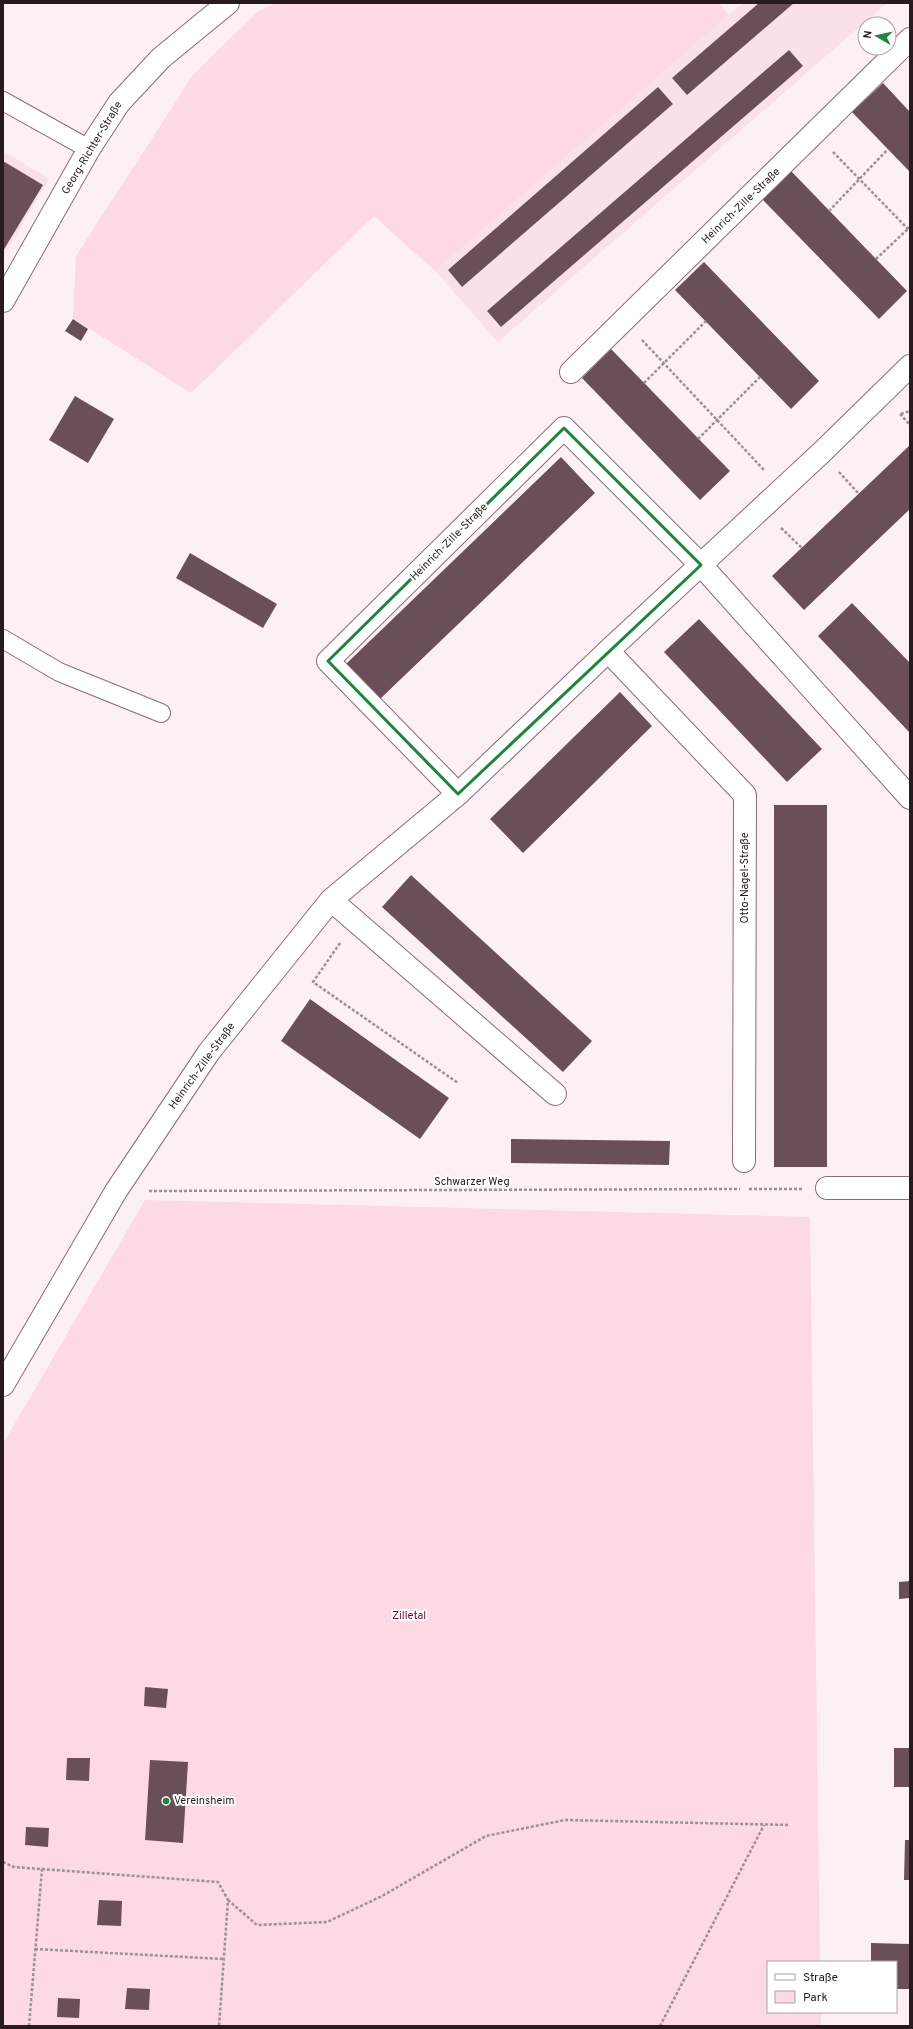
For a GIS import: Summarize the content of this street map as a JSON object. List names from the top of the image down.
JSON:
{
  "streets": {
    "street": ["Georg-Richter-Straße", "Heinrich-Zille-Straße", "Otto-Nagel-Straße"],
    "path": ["Schwarzer Weg"]
  },
  "crossings": [
    ["Heinrich-Zille-Straße", "Otto-Nagel-Straße"],
    ["Heinrich-Zille-Straße", "Schwarzer Weg"]
  ],
  "parks": ["Zilletal"],
  "places": ["Vereinsheim"],
  "legend": ["Straße", "Park"],
  "north": "left"
}
